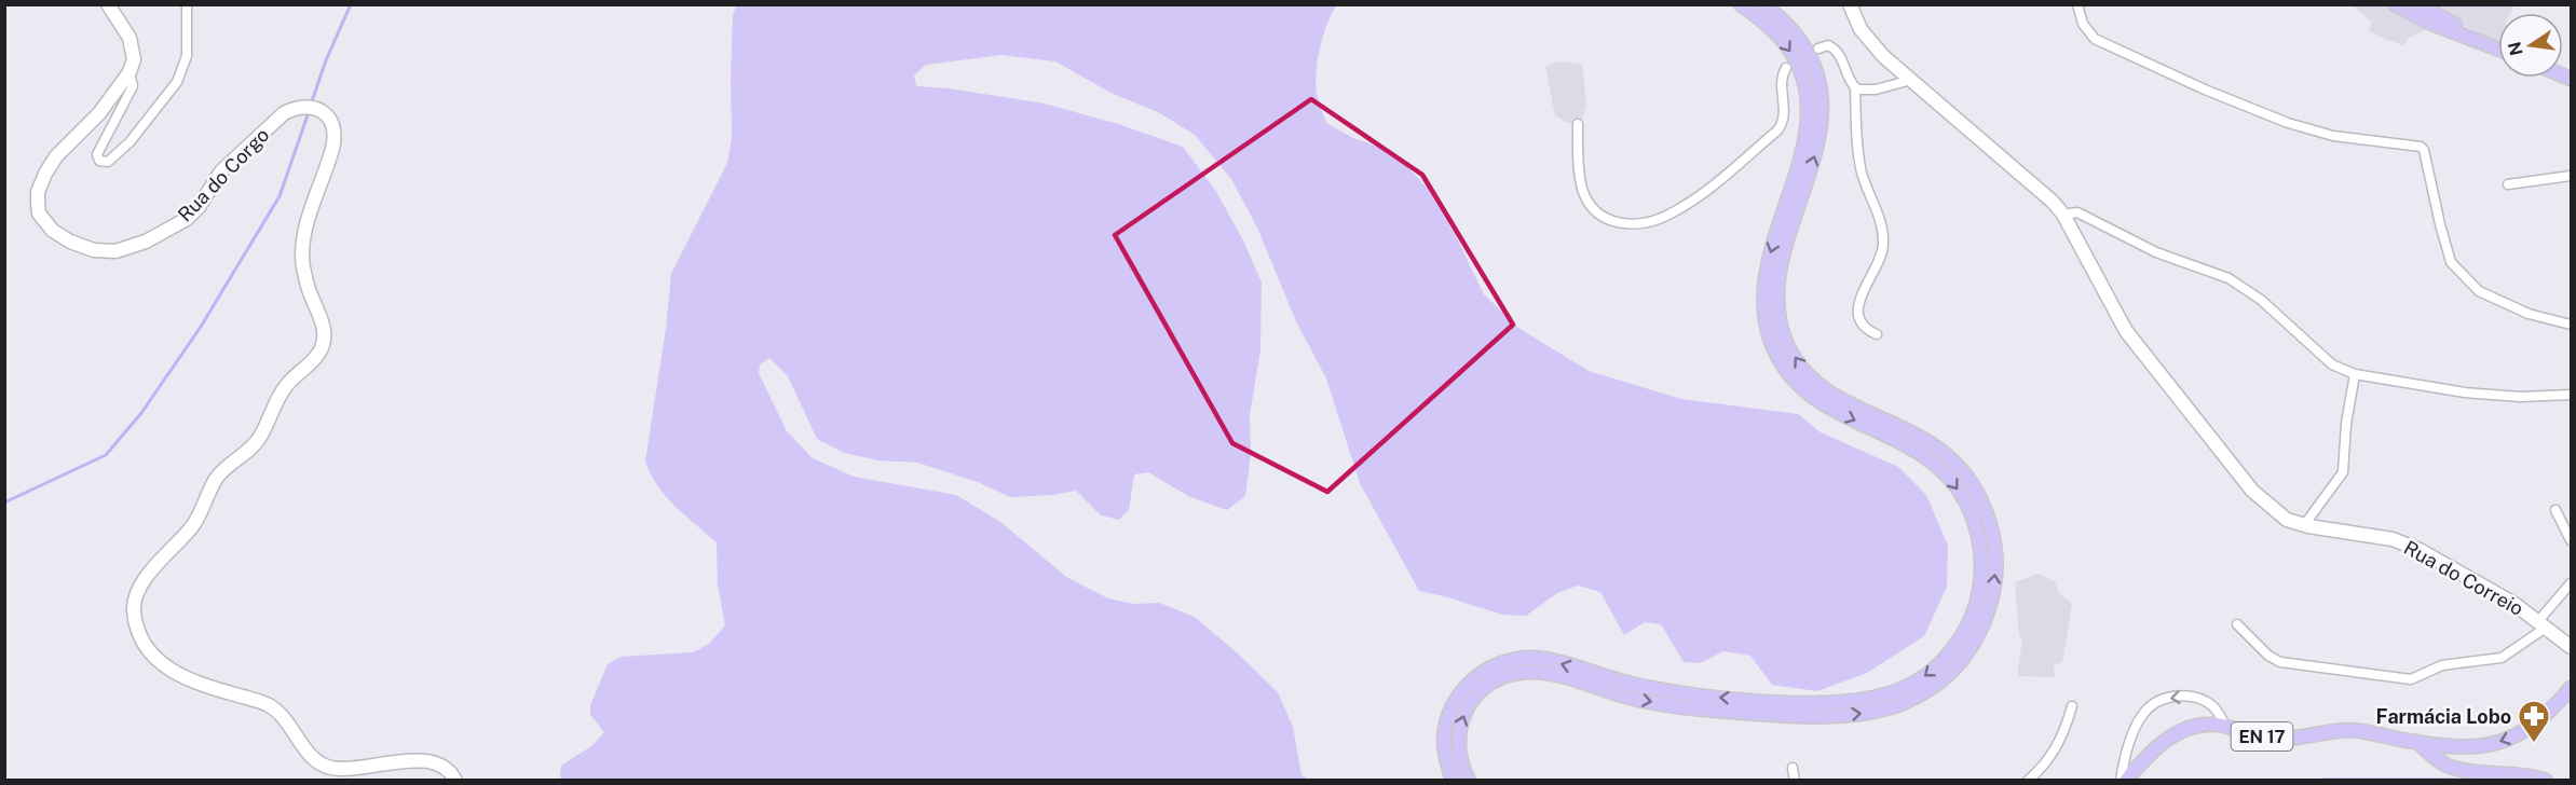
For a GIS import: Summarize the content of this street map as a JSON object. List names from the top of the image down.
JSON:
{
  "streets": {
    "main road": ["EN 17"],
    "street": ["Rua do Corgo", "Rua do Correio"]
  },
  "places": {
    "pharmacy": ["Farmácia Lobo"]
  },
  "north": "left"
}
